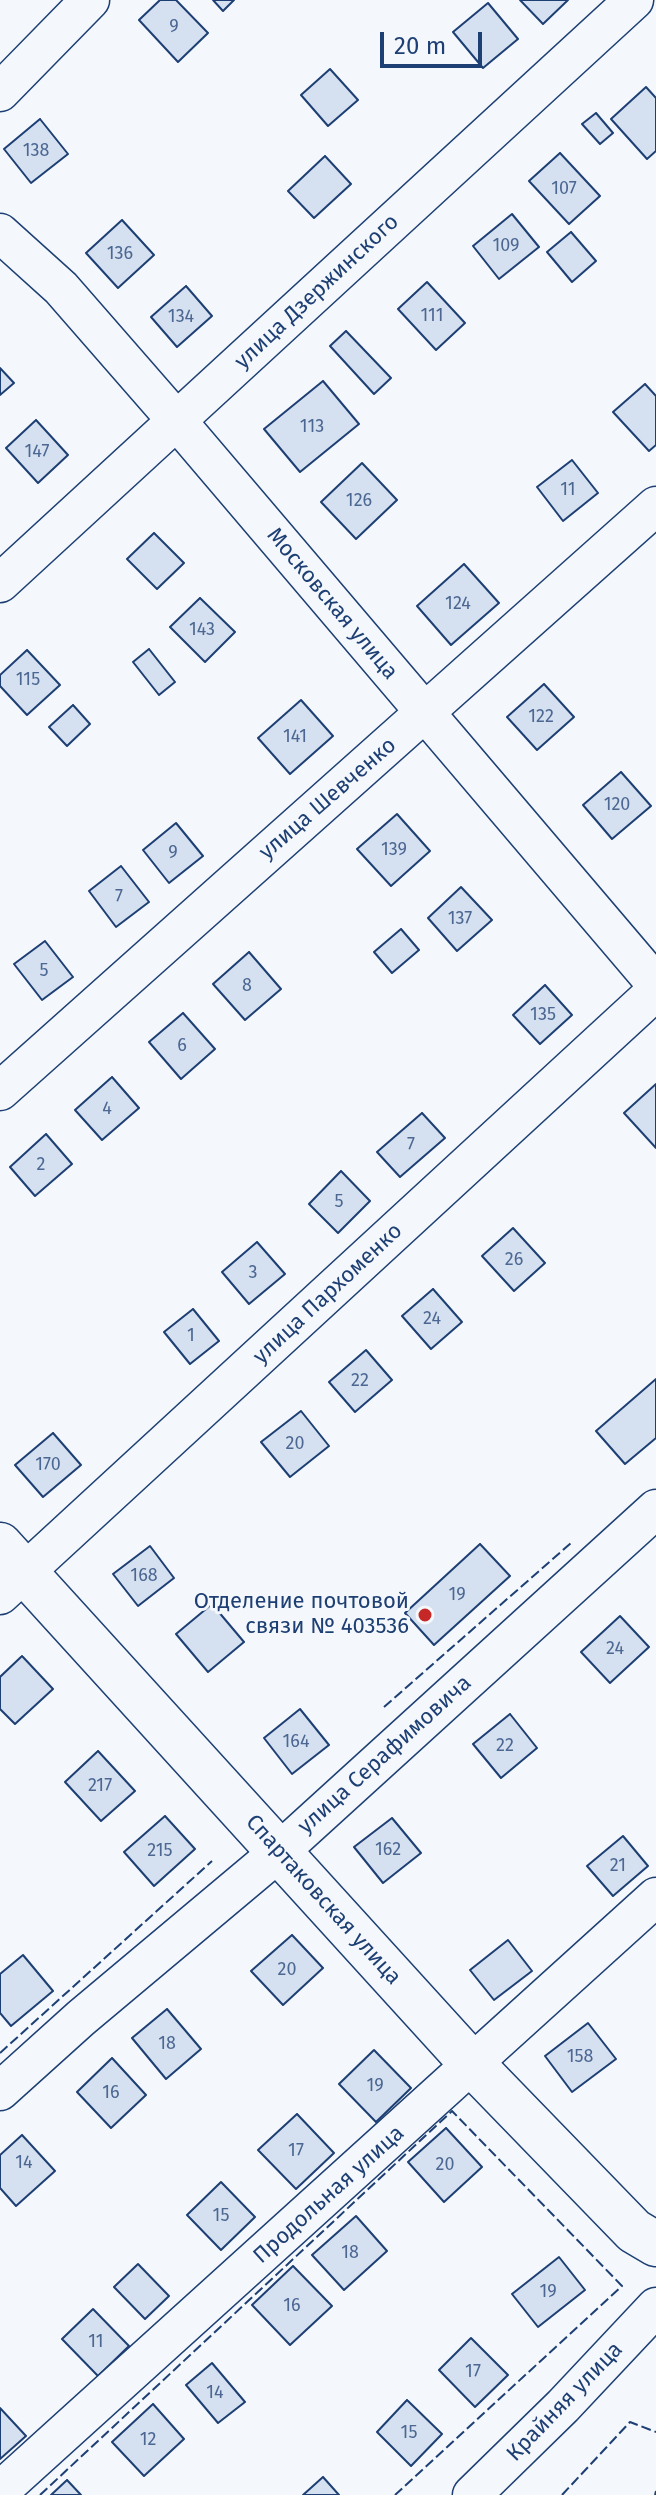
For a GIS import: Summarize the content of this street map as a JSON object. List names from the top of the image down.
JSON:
{
  "streets": {
    "main road": ["Спартаковская улица"],
    "street": [
      "улица Дзержинского",
      "Московская улица",
      "улица Шевченко",
      "улица Пархоменко",
      "улица Серафимовича",
      "Продольная улица",
      "Крайняя улица"
    ]
  },
  "crossings": [
    ["улица Дзержинского", "Московская улица"],
    ["Московская улица", "улица Шевченко"],
    ["улица Пархоменко", "Спартаковская улица"],
    ["улица Серафимовича", "Спартаковская улица"],
    ["Спартаковская улица", "Продольная улица"]
  ],
  "places": ["Отделение почтовой связи № 403536"],
  "house_numbers": [
    "9",
    "138",
    "107",
    "109",
    "136",
    "111",
    "134",
    "113",
    "147",
    "11",
    "126",
    "124",
    "143",
    "115",
    "122",
    "141",
    "120",
    "139",
    "9",
    "7",
    "137",
    "5",
    "8",
    "135",
    "6",
    "4",
    "7",
    "2",
    "5",
    "26",
    "3",
    "24",
    "1",
    "22",
    "20",
    "170",
    "168",
    "19",
    "24",
    "164",
    "22",
    "217",
    "162",
    "215",
    "21",
    "20",
    "18",
    "158",
    "19",
    "16",
    "17",
    "14",
    "20",
    "15",
    "18",
    "19",
    "16",
    "11",
    "17",
    "14",
    "15",
    "12"
  ],
  "scale_bar": "20 m"
}
